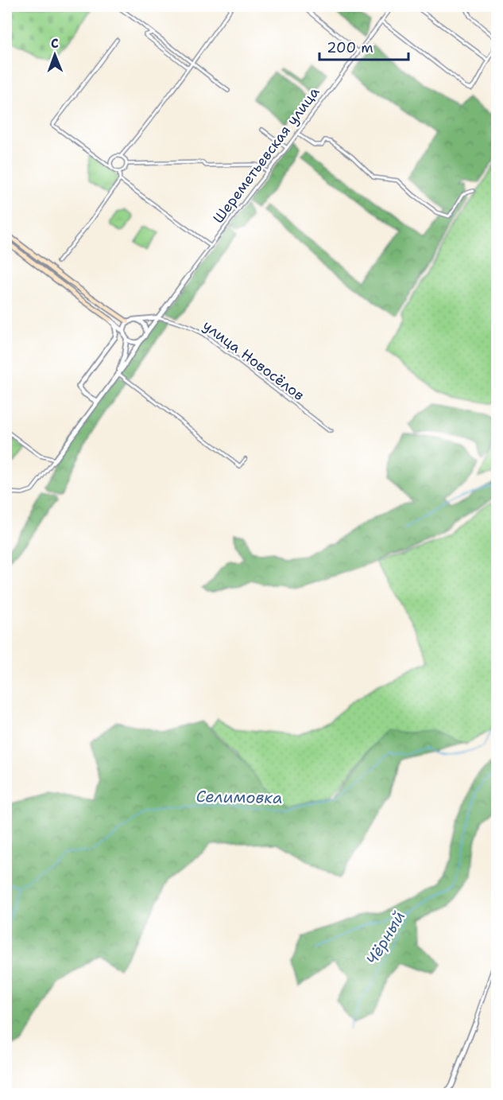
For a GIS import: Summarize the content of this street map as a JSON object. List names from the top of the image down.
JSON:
{
  "streets": {
    "street": ["Шереметьевская улица", "улица Новосёлов"]
  },
  "crossings": [
    ["Шереметьевская улица", "улица Новосёлов"]
  ],
  "water": ["Селимовка", "Чёрный"],
  "scale_bar": "200 m",
  "north": "top"
}
